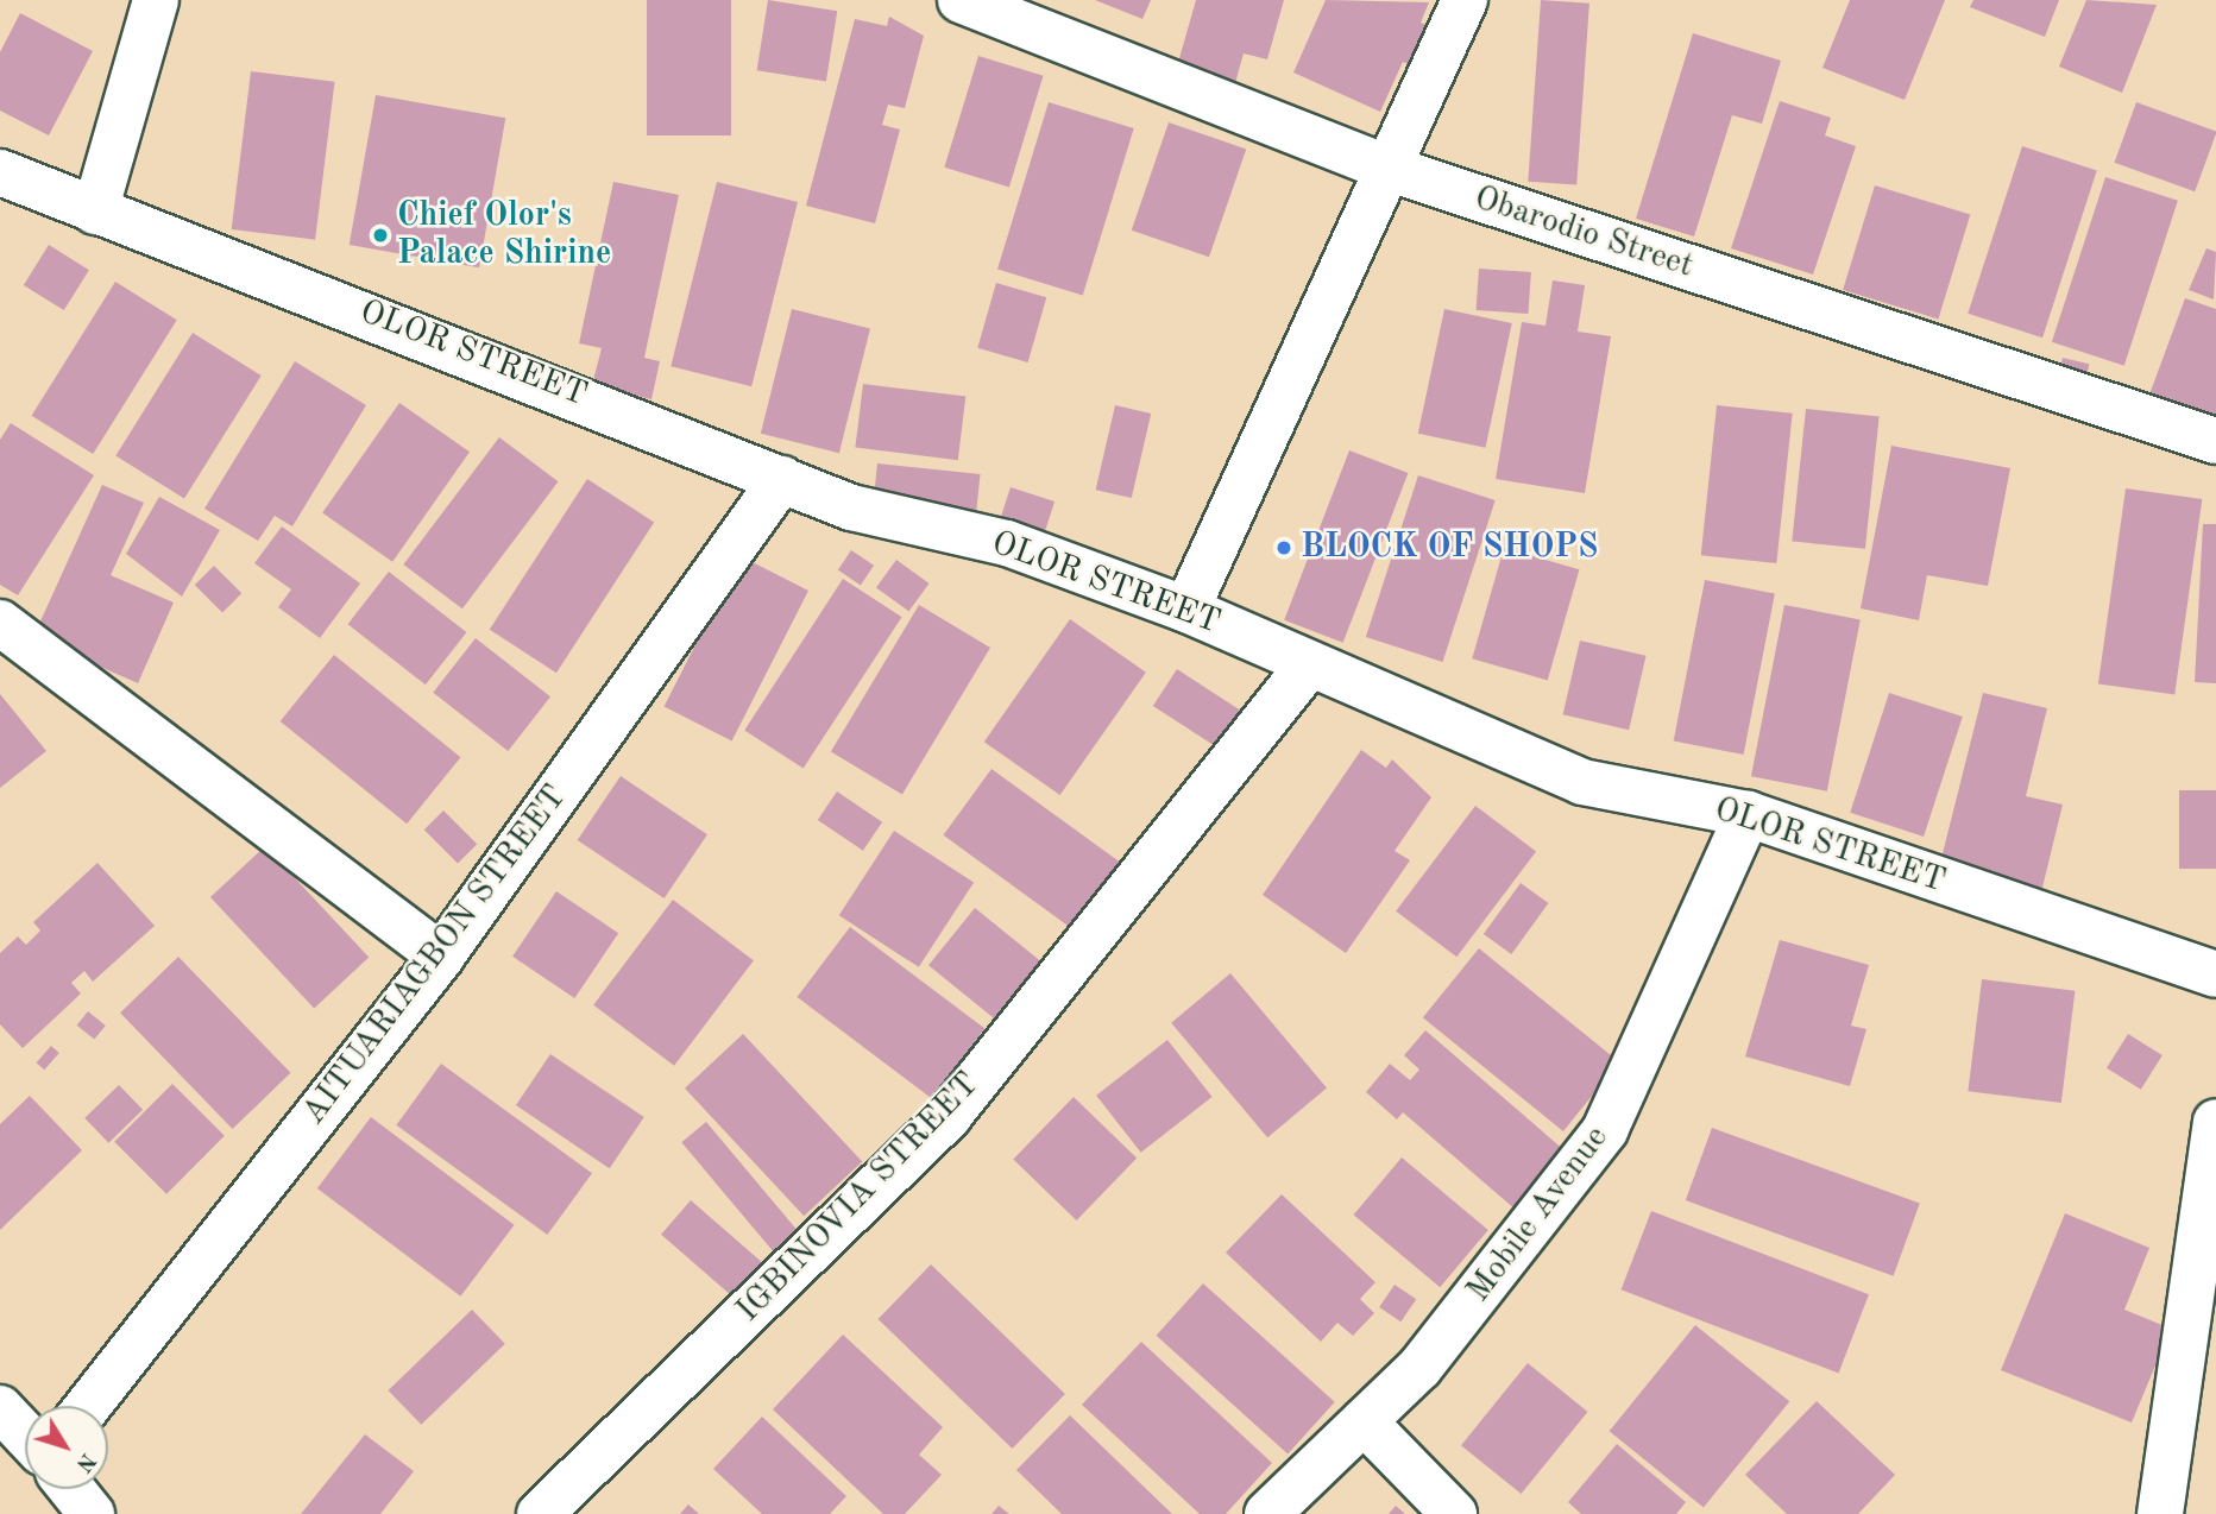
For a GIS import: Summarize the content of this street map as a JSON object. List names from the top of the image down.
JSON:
{
  "streets": {
    "street": [
      "Obarodio Street",
      "OLOR STREET",
      "AITUARIAGBON STREET",
      "IGBINOVIA STREET",
      "Mobile Avenue"
    ]
  },
  "crossings": [
    ["OLOR STREET", "AITUARIAGBON STREET"],
    ["OLOR STREET", "IGBINOVIA STREET"],
    ["OLOR STREET", "Mobile Avenue"]
  ],
  "places": ["Chief Olor's Palace Shirine", "BLOCK OF SHOPS"],
  "north": "bottom right"
}
